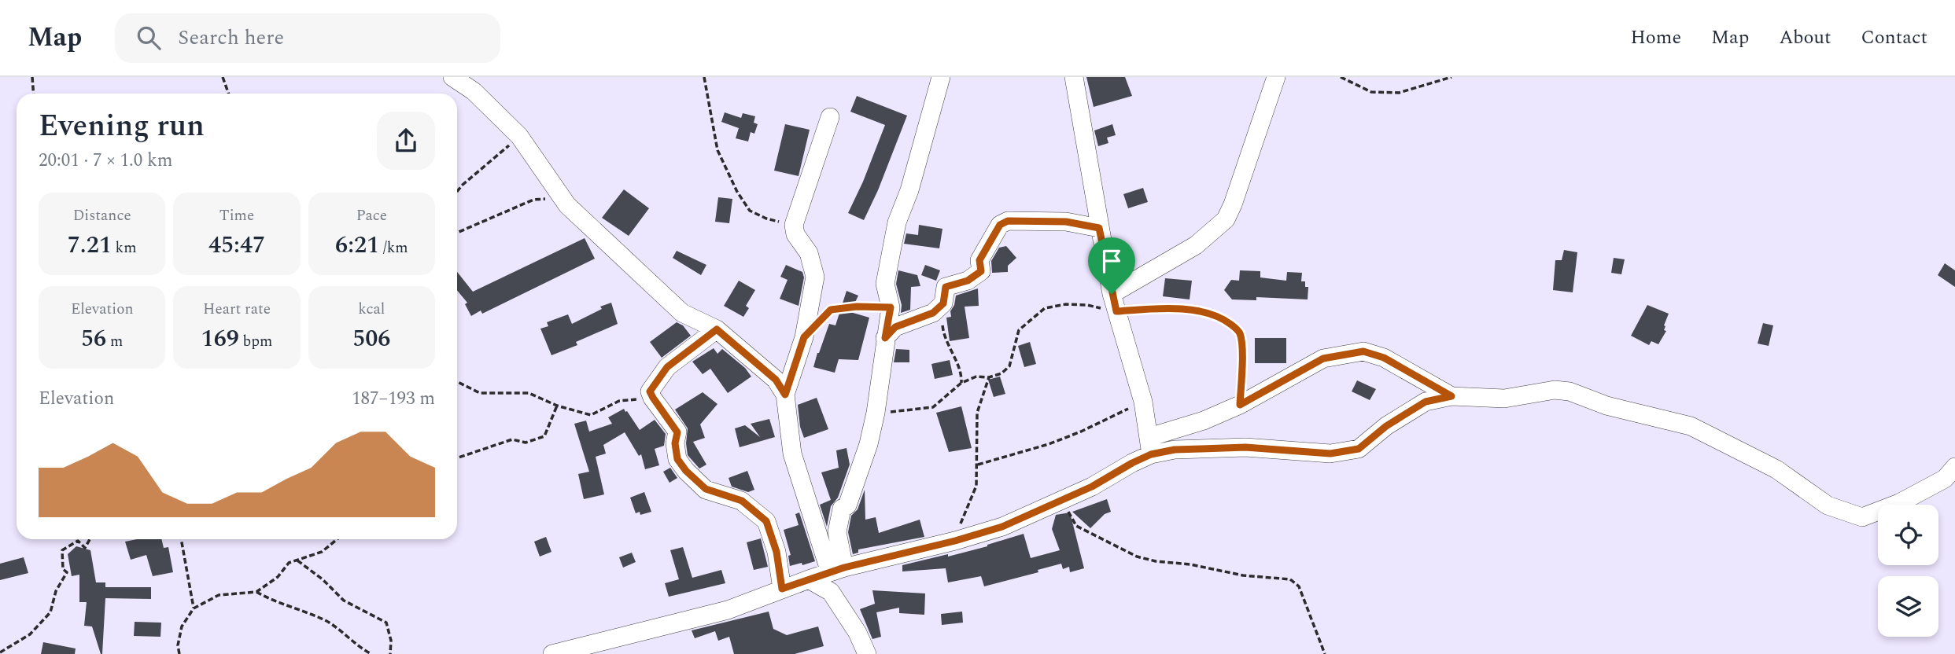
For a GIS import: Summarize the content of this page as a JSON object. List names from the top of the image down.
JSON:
{
  "page": {
    "header": "Map",
    "search": "Search here",
    "nav": [
      "Home",
      "Map",
      "About",
      "Contact"
    ],
    "heading": ["Evening run", "20:01 · 7 × 1.0 km"],
    "stats": [
      ["Distance", "7.21 km"],
      ["Time", "45:47"],
      ["Pace", "6:21 /km"],
      ["Elevation", "56 m"],
      ["Heart rate", "169 bpm"],
      ["kcal", "506"]
    ],
    "chart": ["Elevation", "187–193 m"]
  }
}
